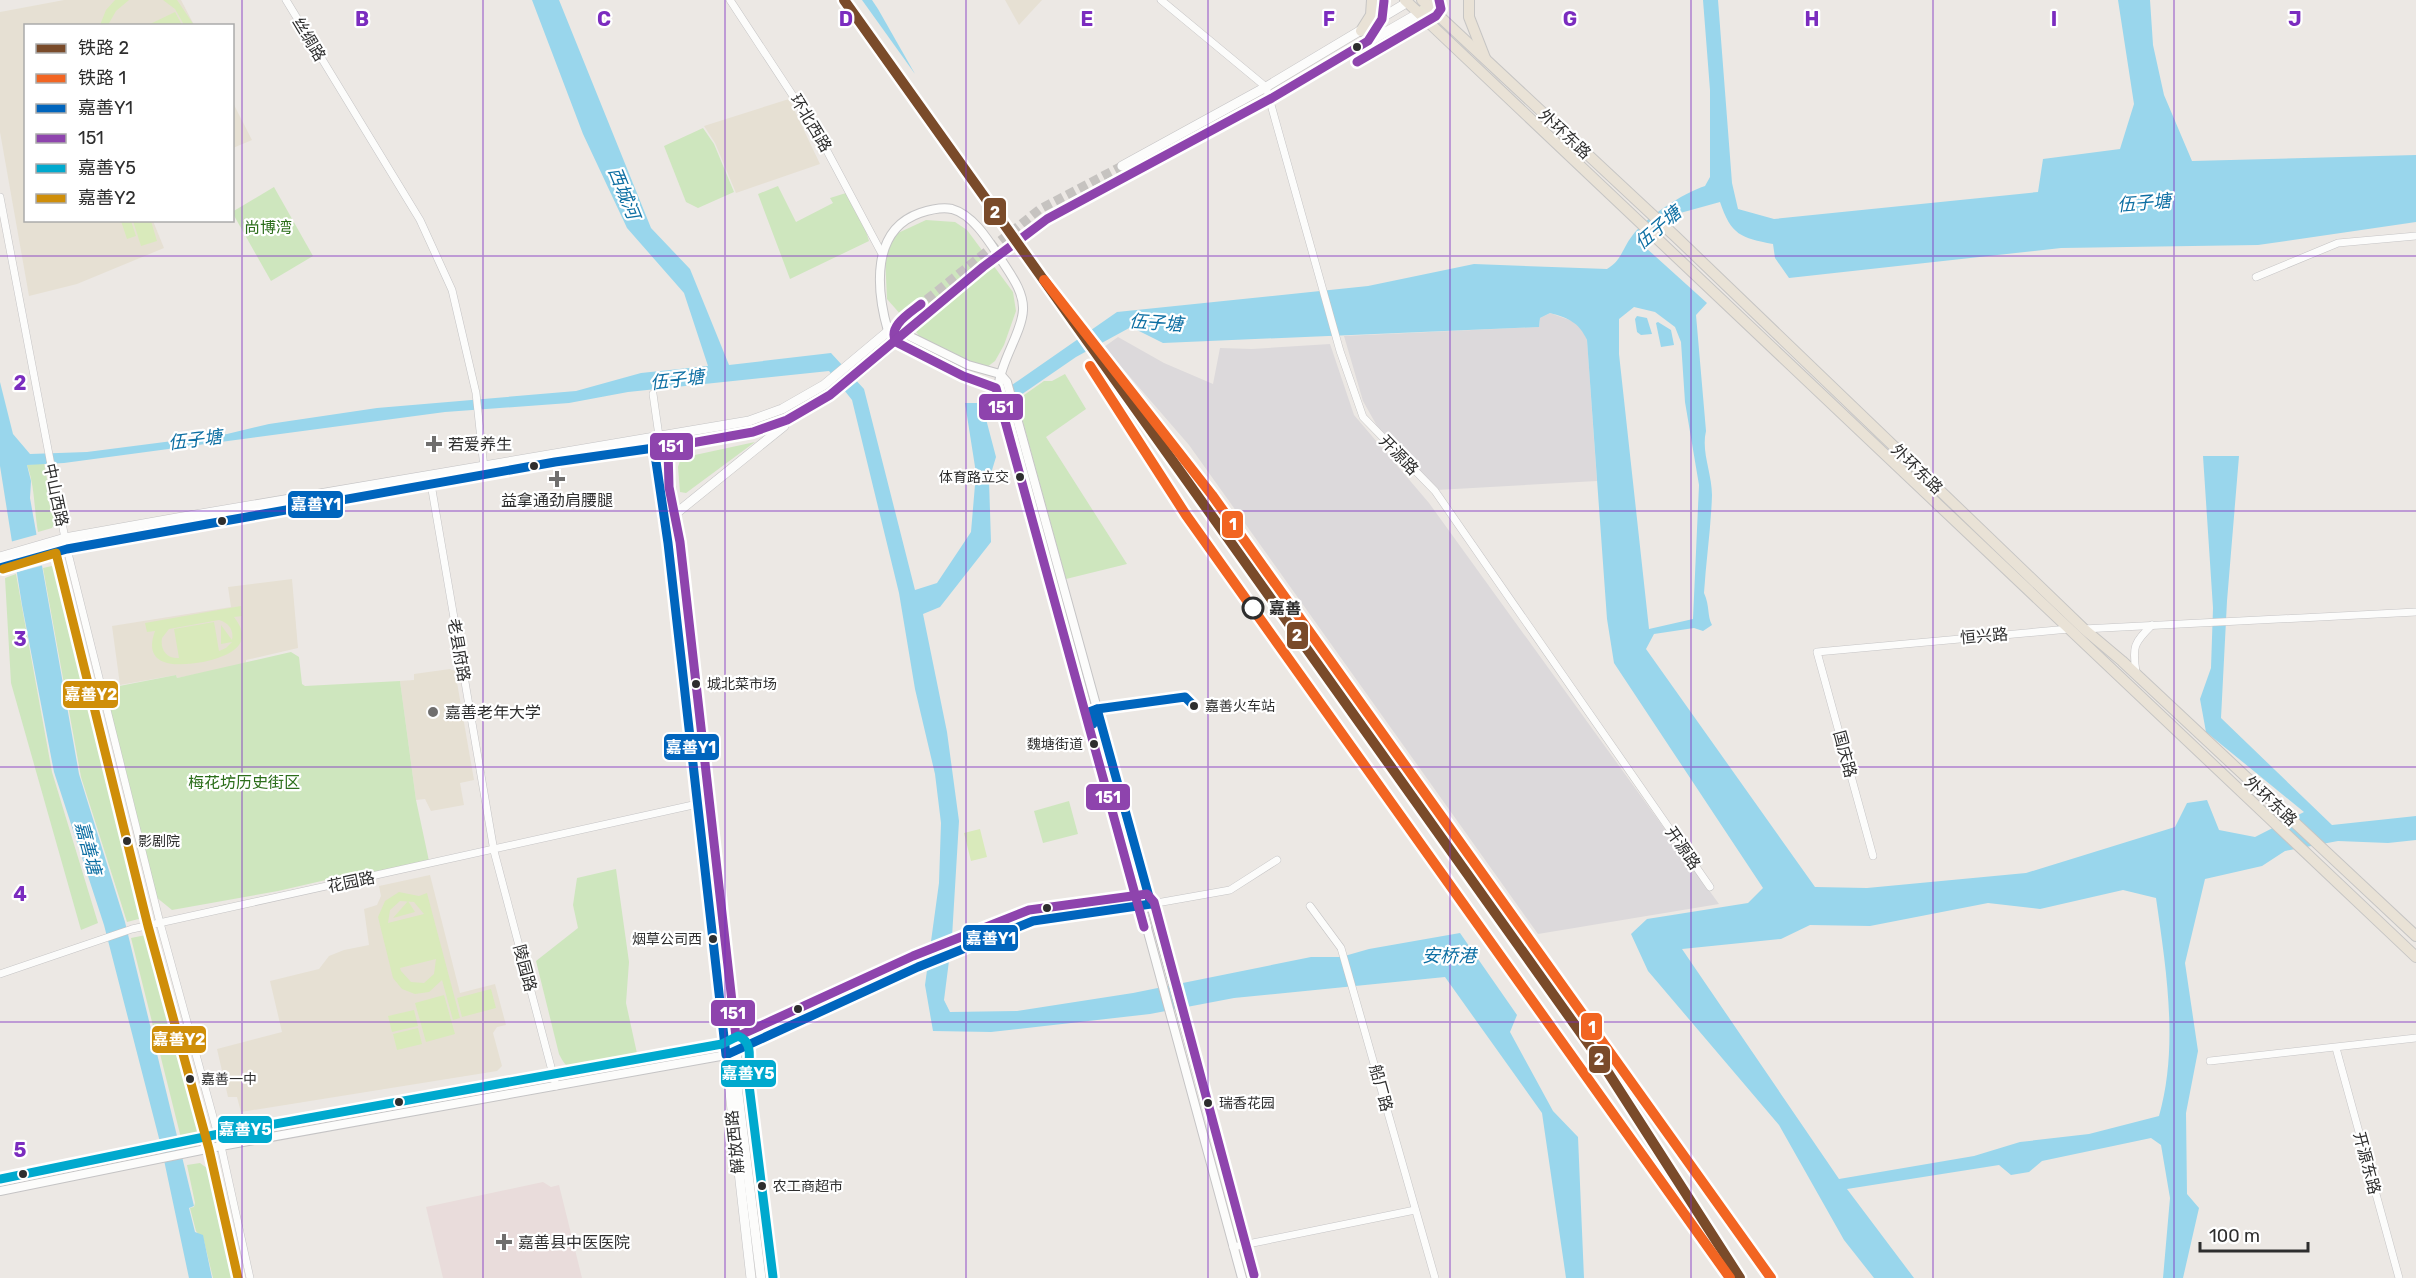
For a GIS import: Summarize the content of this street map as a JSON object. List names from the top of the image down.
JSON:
{
  "streets": {
    "highway": ["外环东路"],
    "main road": ["解放西路"],
    "street": [
      "丝绸路",
      "环北西路",
      "开源路",
      "中山西路",
      "恒兴路",
      "老县府路",
      "国庆路",
      "花园路",
      "陵园路",
      "船厂路",
      "开源东路"
    ]
  },
  "crossings": [
    ["外环东路", "恒兴路"],
    ["中山西路", "花园路"],
    ["恒兴路", "国庆路"],
    ["老县府路", "花园路"],
    ["老县府路", "陵园路"],
    ["花园路", "陵园路"],
    ["花园路", "解放西路"]
  ],
  "water": [
    "西城河",
    "伍子塘",
    "嘉善塘",
    "安桥港"
  ],
  "parks": ["尚博湾", "梅花坊历史街区"],
  "places": {
    "health": ["若爱养生", "益拿通劲肩腰腿", "嘉善县中医医院"],
    "other": [
      "体育路立交",
      "嘉善",
      "城北菜市场",
      "嘉善火车站",
      "嘉善老年大学",
      "魏塘街道",
      "影剧院",
      "烟草公司西",
      "嘉善一中",
      "瑞香花园",
      "农工商超市"
    ]
  },
  "lines": [
    "rail line 2",
    "transit line 151",
    "rail line 1",
    "transit line 嘉善Y1",
    "transit line 嘉善Y2",
    "transit line 嘉善Y5"
  ],
  "legend": [
    "铁路 2",
    "铁路 1",
    "嘉善Y1",
    "151",
    "嘉善Y5",
    "嘉善Y2"
  ],
  "scale_bar": "100 m",
  "grid": {
    "columns": [
      "B",
      "C",
      "D",
      "E",
      "F",
      "G",
      "H",
      "I",
      "J"
    ],
    "rows": [
      "2",
      "3",
      "4",
      "5"
    ]
  }
}
